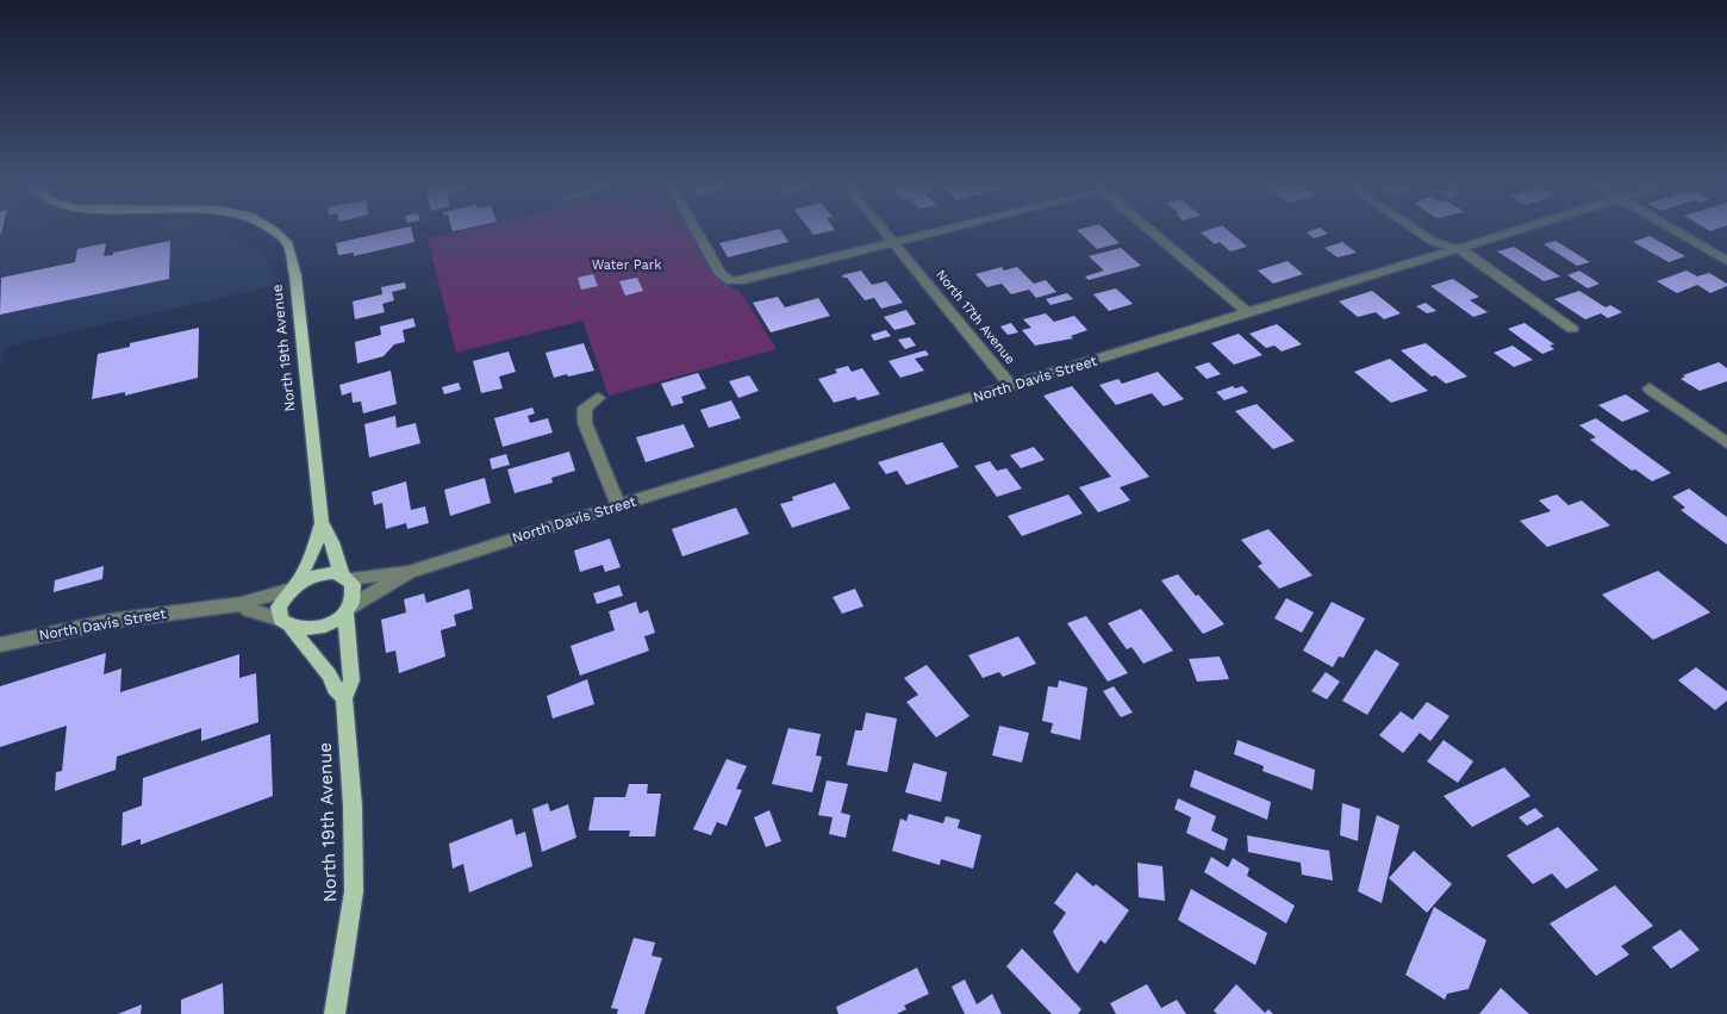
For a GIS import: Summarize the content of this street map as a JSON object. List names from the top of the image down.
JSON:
{
  "streets": {
    "main road": ["North 19th Avenue"],
    "street": ["North 17th Avenue", "North Davis Street"]
  },
  "crossings": [
    ["North 17th Avenue", "North Davis Street"],
    ["North 19th Avenue", "North Davis Street"]
  ],
  "parks": ["Water Park"]
}
